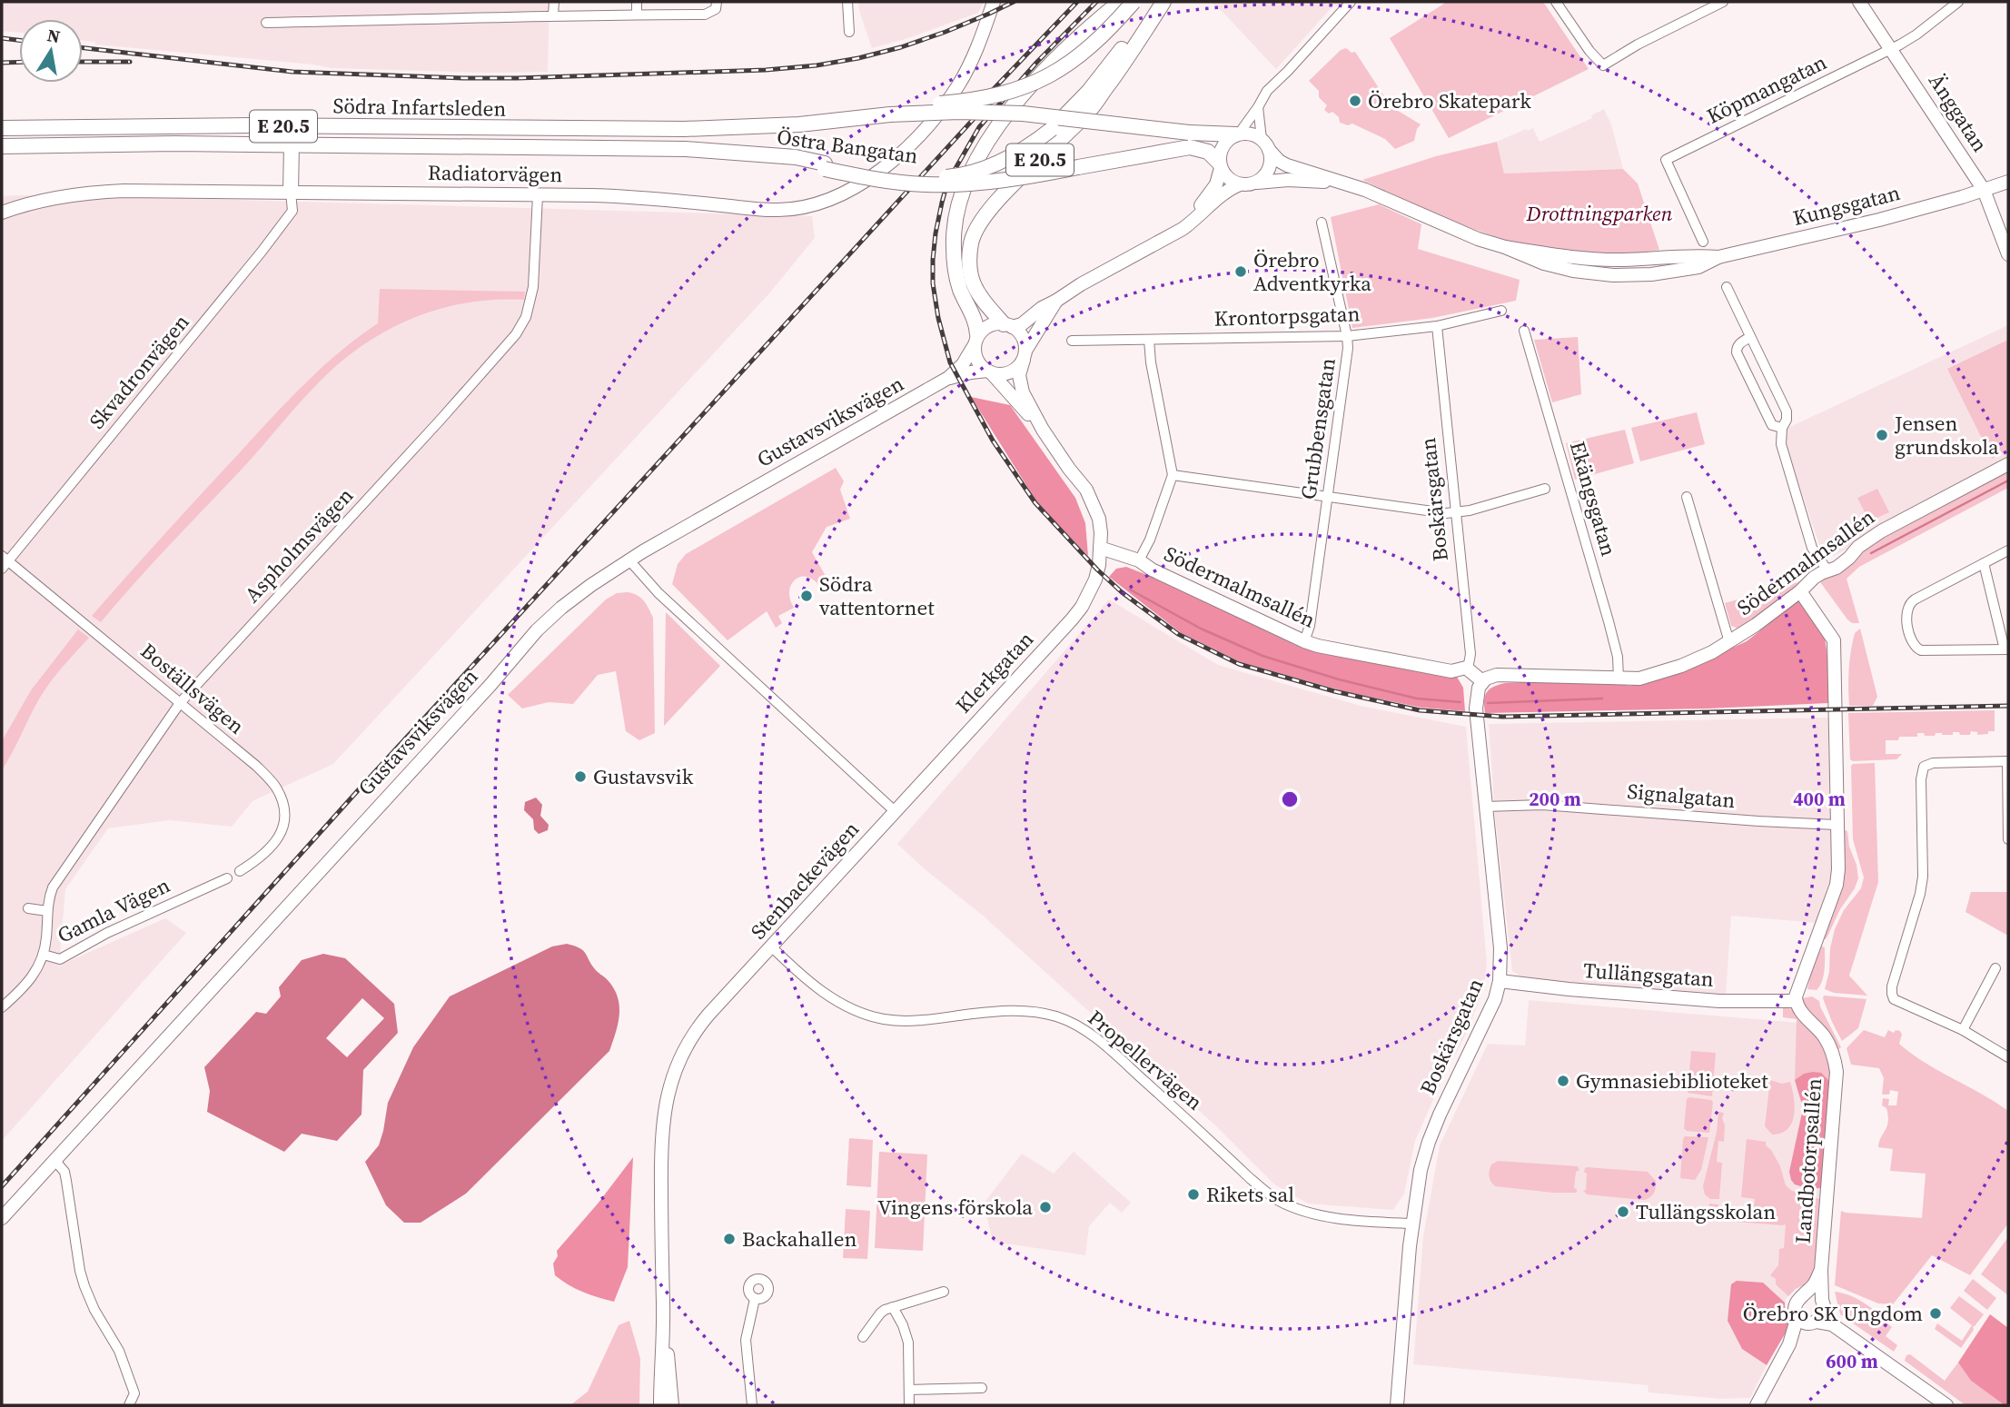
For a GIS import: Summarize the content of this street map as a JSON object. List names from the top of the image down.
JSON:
{
  "streets": {
    "main road": ["Södra Infartsleden", "E 20.5", "Östra Bangatan"],
    "street": [
      "Köpmangatan",
      "Änggatan",
      "Radiatorvägen",
      "Kungsgatan",
      "Krontorpsgatan",
      "Skvadronvägen",
      "Gustavsviksvägen",
      "Grubbensgatan",
      "Ekängsgatan",
      "Boskärsgatan",
      "Aspholmsvägen",
      "Södermalmsallén",
      "Klerkgatan",
      "Boställsvägen",
      "Signalgatan",
      "Stenbackevägen",
      "Gamla Vägen",
      "Tullängsgatan",
      "Propellervägen",
      "Landbotorpsallén"
    ]
  },
  "crossings": [
    ["Köpmangatan", "Änggatan"],
    ["Södra Infartsleden", "Östra Bangatan"],
    ["Änggatan", "Kungsgatan"],
    ["E 20.5", "Östra Bangatan"],
    ["E 20.5", "Gustavsviksvägen"],
    ["Radiatorvägen", "Skvadronvägen"],
    ["Radiatorvägen", "Aspholmsvägen"],
    ["Krontorpsgatan", "Grubbensgatan"],
    ["Krontorpsgatan", "Boskärsgatan"],
    ["Skvadronvägen", "Boställsvägen"],
    ["Grubbensgatan", "Södermalmsallén"],
    ["Ekängsgatan", "Södermalmsallén"],
    ["Boskärsgatan", "Södermalmsallén"],
    ["Boskärsgatan", "Signalgatan"],
    ["Boskärsgatan", "Tullängsgatan"],
    ["Boskärsgatan", "Propellervägen"],
    ["Aspholmsvägen", "Boställsvägen"],
    ["Aspholmsvägen", "Gamla Vägen"],
    ["Södermalmsallén", "Klerkgatan"],
    ["Klerkgatan", "Stenbackevägen"],
    ["Stenbackevägen", "Propellervägen"],
    ["Tullängsgatan", "Landbotorpsallén"]
  ],
  "parks": ["Drottningparken"],
  "places": [
    "Örebro Skatepark",
    "Örebro Adventkyrka",
    "Jensen grundskola",
    "Södra vattentornet",
    "Gustavsvik",
    "Gymnasiebiblioteket",
    "Rikets sal",
    "Vingens förskola",
    "Tullängsskolan",
    "Backahallen",
    "Örebro SK Ungdom"
  ],
  "north": "top",
  "rings": ["200 m", "400 m", "600 m"]
}
